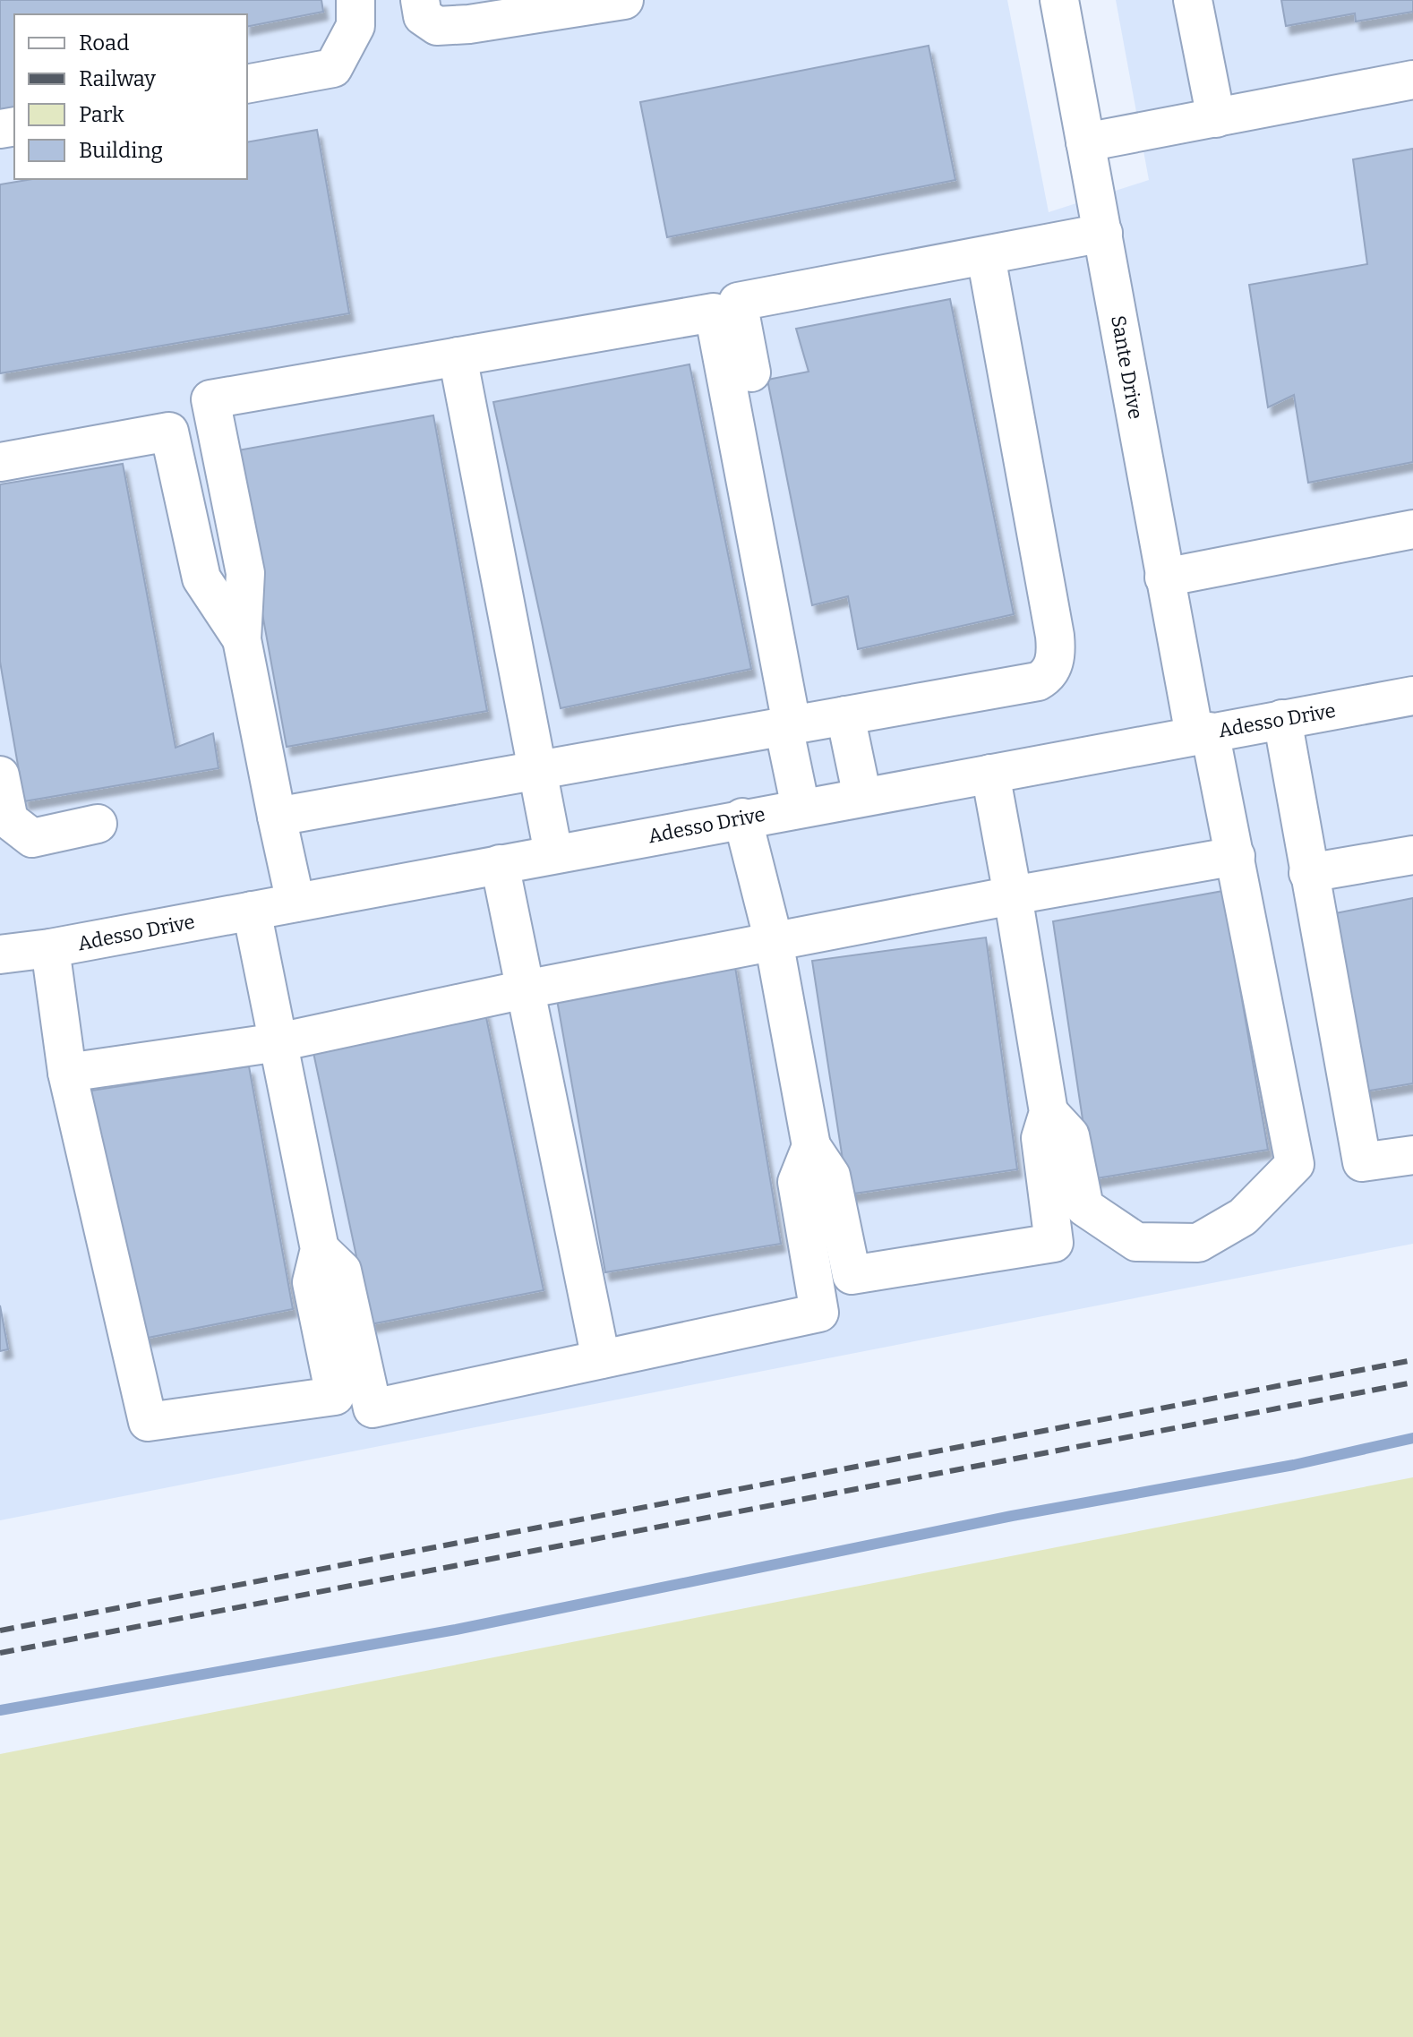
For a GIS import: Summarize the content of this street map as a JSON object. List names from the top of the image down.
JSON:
{
  "streets": {
    "street": ["Sante Drive", "Adesso Drive"]
  },
  "crossings": [
    ["Sante Drive", "Adesso Drive"]
  ],
  "legend": [
    "Road",
    "Railway",
    "Park",
    "Building"
  ]
}
